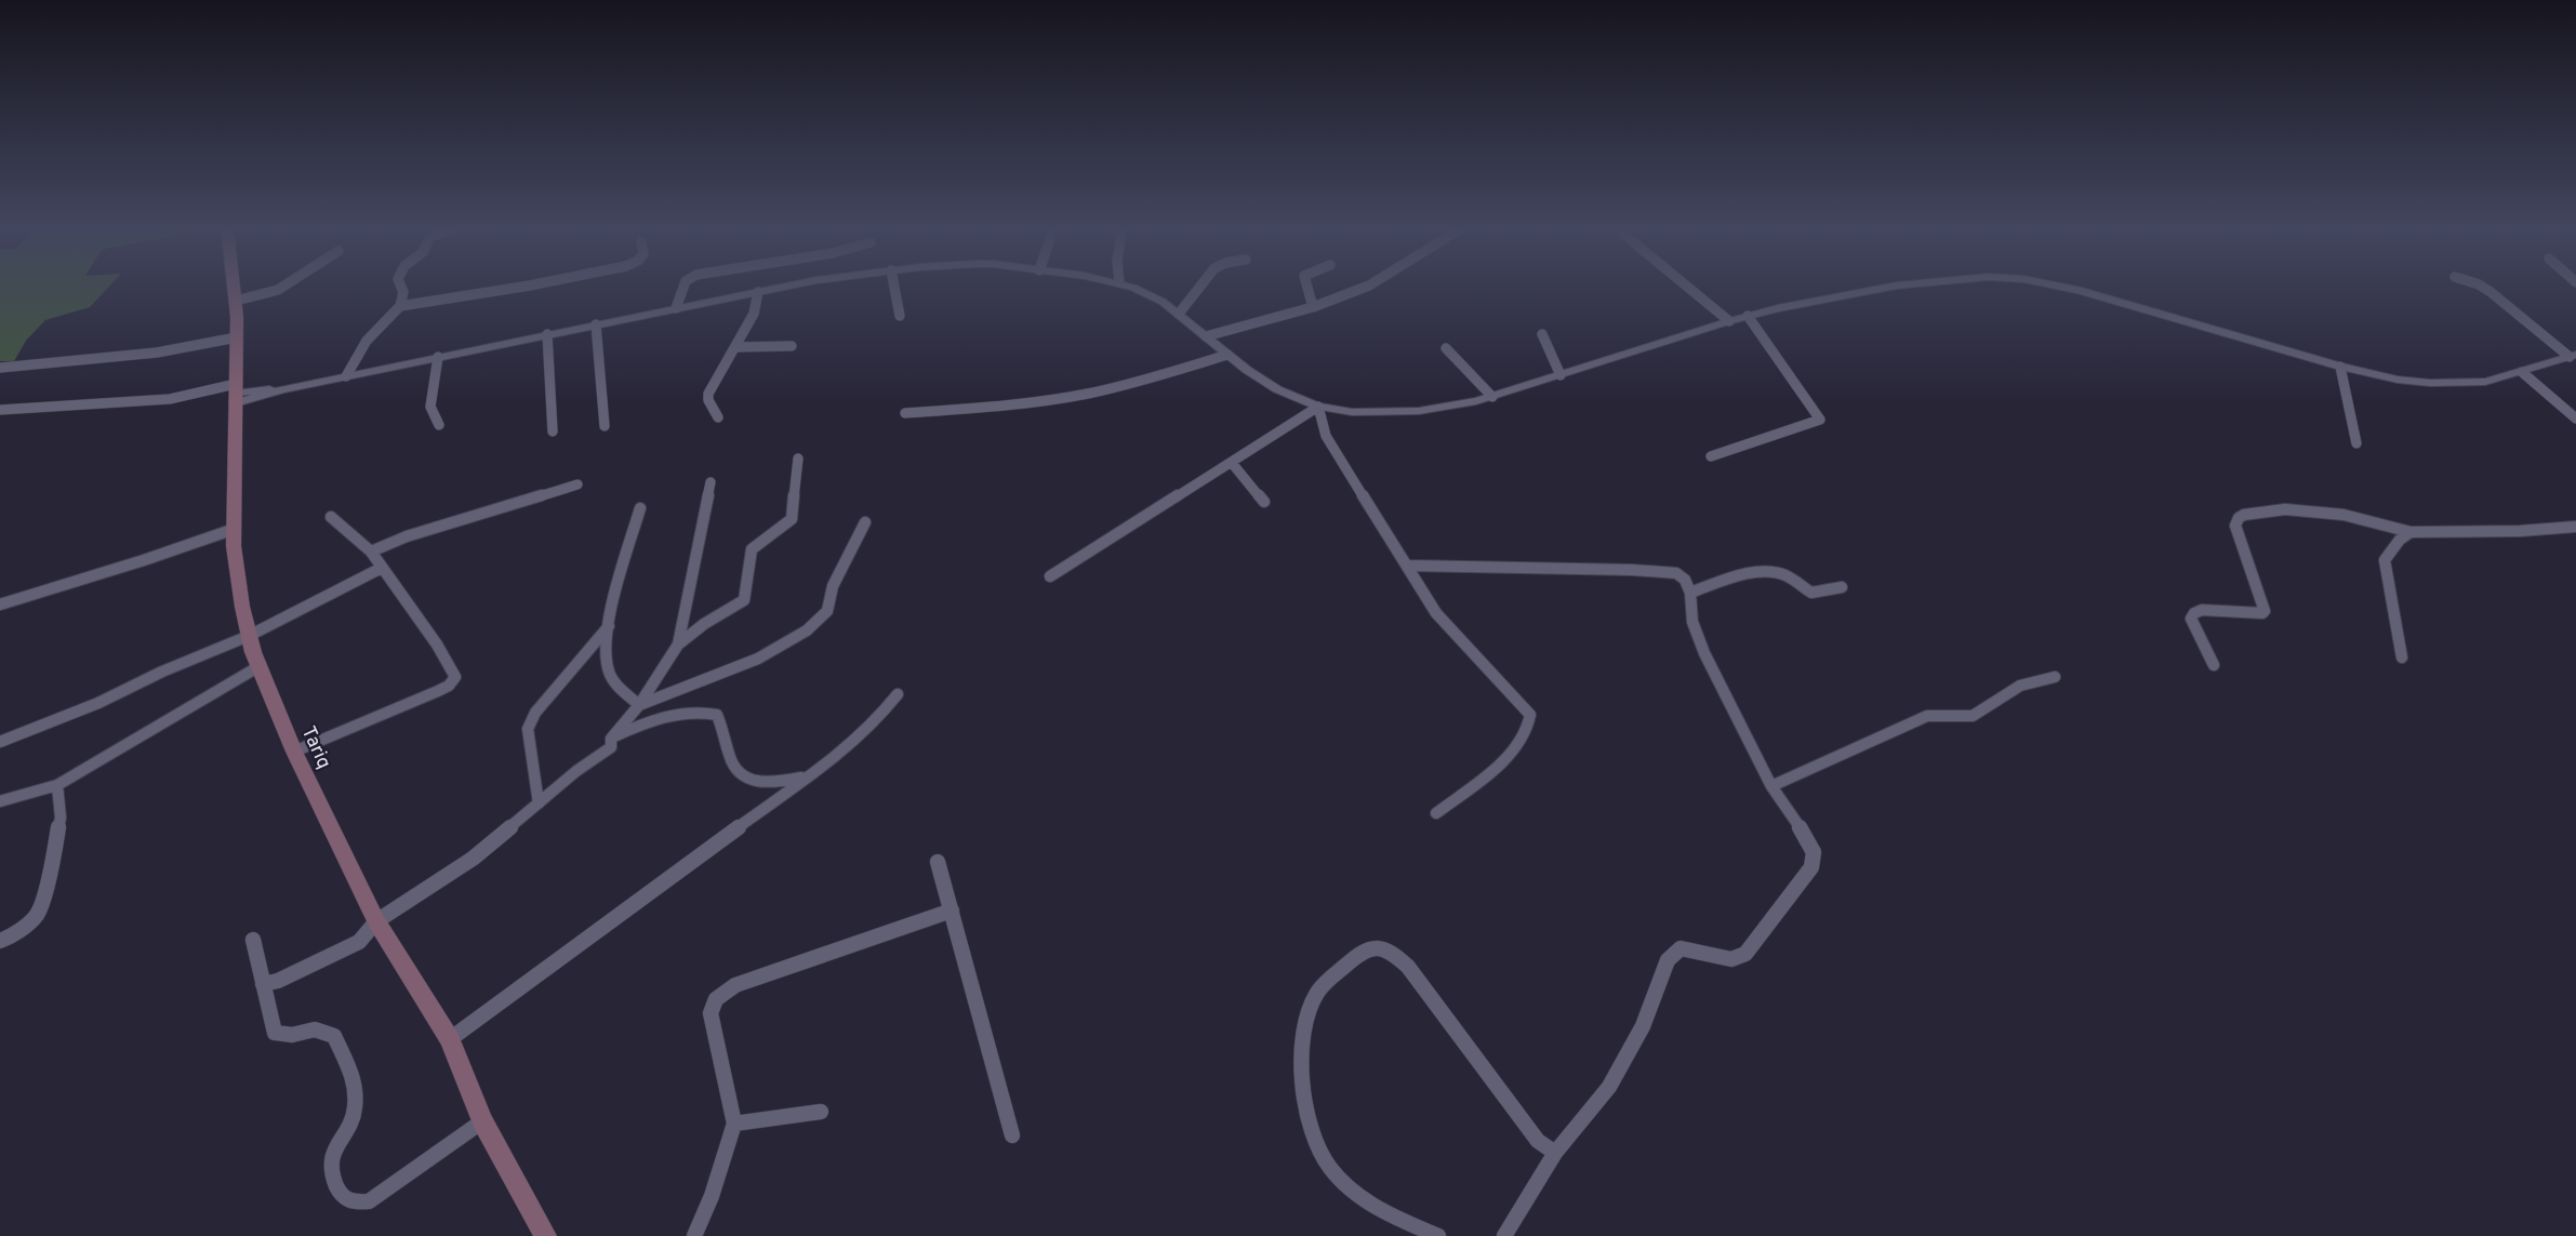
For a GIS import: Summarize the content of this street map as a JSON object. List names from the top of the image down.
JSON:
{
  "streets": {
    "main road": ["Tariq"]
  }
}
